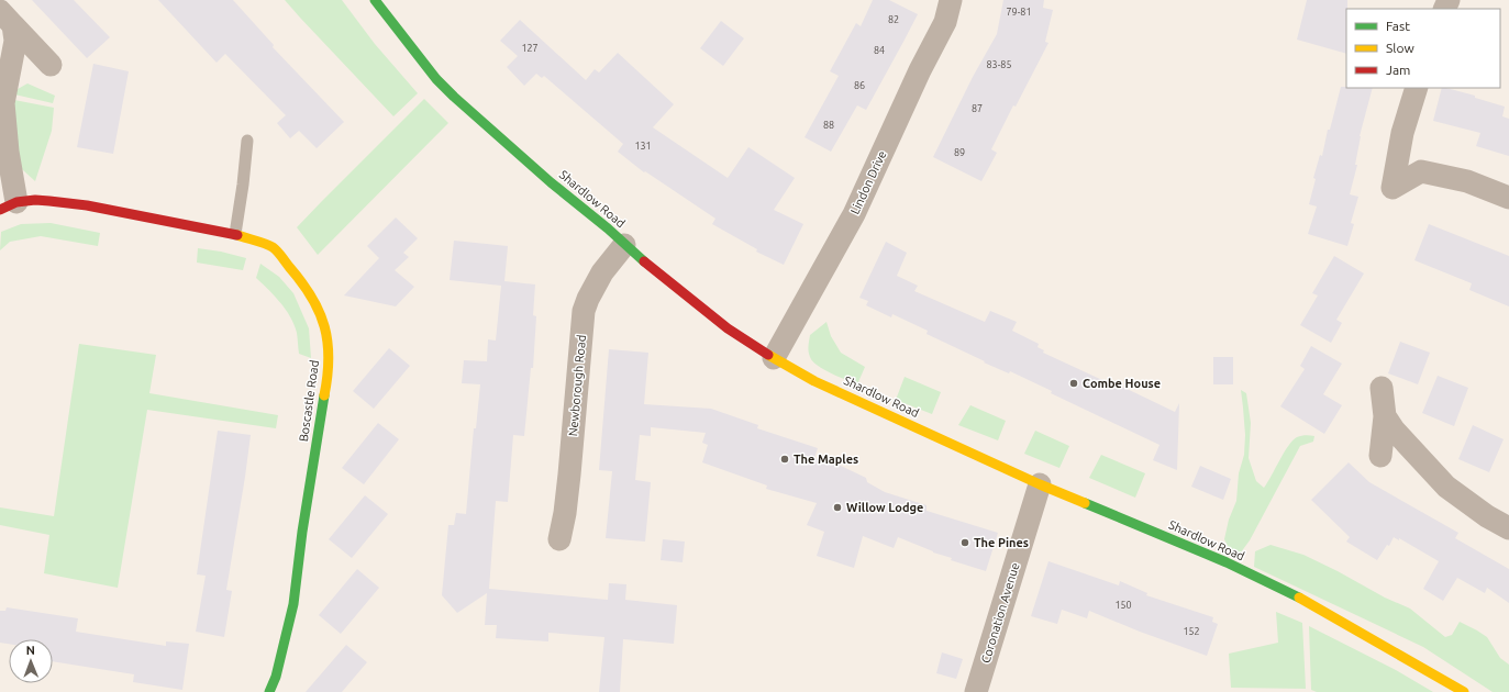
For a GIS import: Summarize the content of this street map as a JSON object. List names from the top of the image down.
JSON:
{
  "streets": {
    "street": [
      "Lindon Drive",
      "Shardlow Road",
      "Newborough Road",
      "Boscastle Road",
      "Coronation Avenue"
    ]
  },
  "crossings": [
    ["Lindon Drive", "Shardlow Road"],
    ["Shardlow Road", "Newborough Road"],
    ["Shardlow Road", "Coronation Avenue"]
  ],
  "places": [
    "Combe House",
    "The Maples",
    "Willow Lodge",
    "The Pines"
  ],
  "house_numbers": [
    "79-81",
    "82",
    "127",
    "84",
    "83-85",
    "86",
    "87",
    "88",
    "131",
    "89",
    "150",
    "152"
  ],
  "legend": ["Fast", "Slow", "Jam"],
  "north": "top"
}
